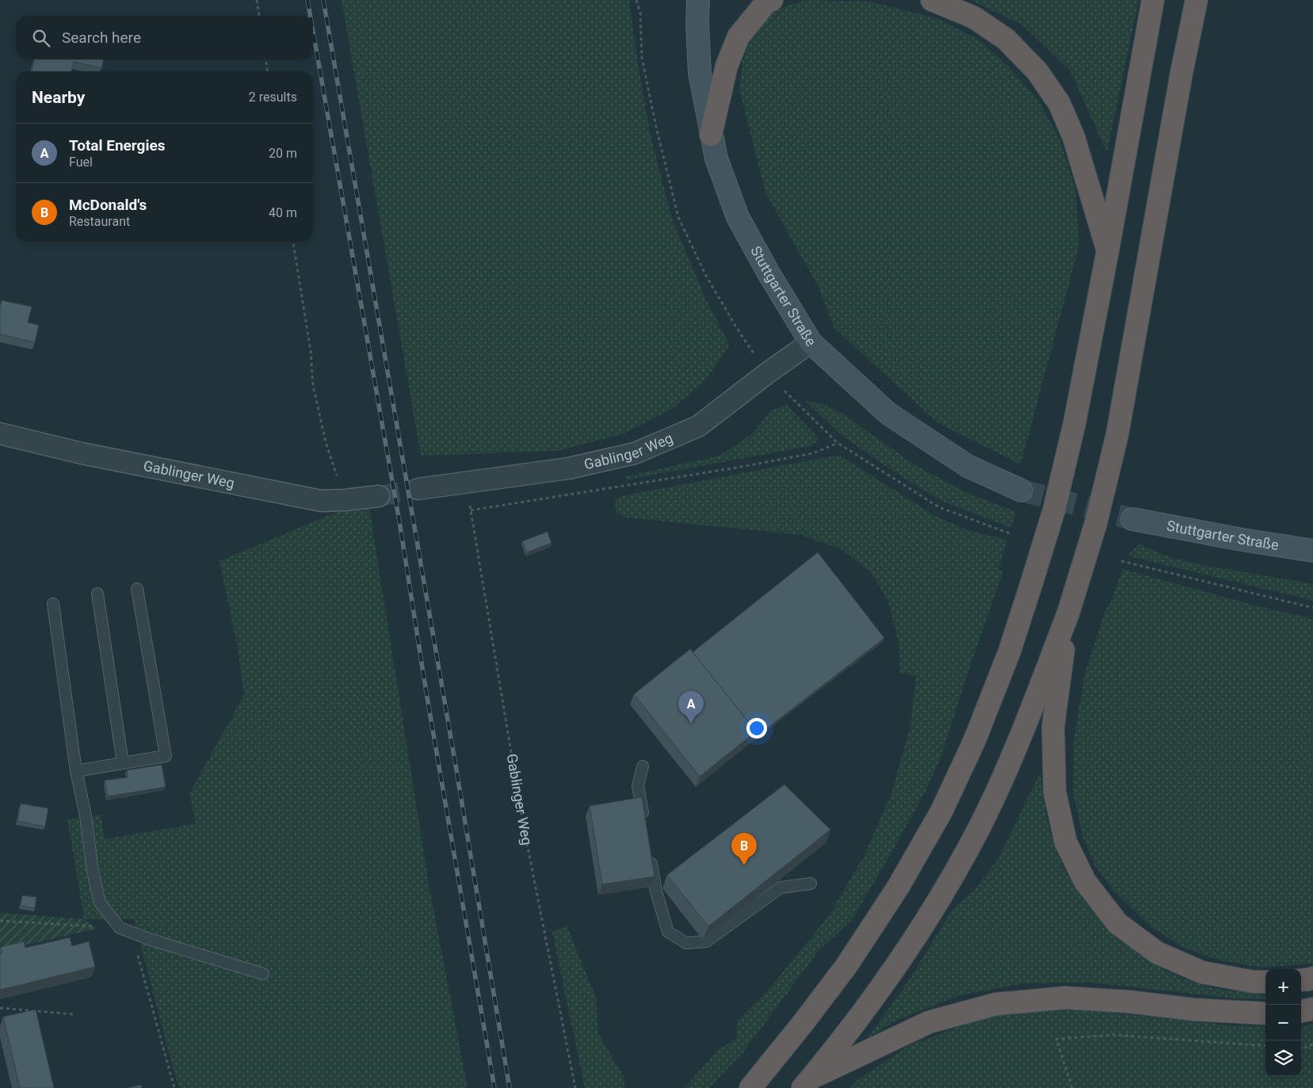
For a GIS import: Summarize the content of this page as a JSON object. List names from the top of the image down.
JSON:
{
  "streets": {
    "main road": ["Stuttgarter Straße"],
    "street": ["Gablinger Weg"]
  },
  "crossings": [
    ["Stuttgarter Straße", "Gablinger Weg"]
  ],
  "page": {
    "search": "Search here",
    "heading": ["Nearby", "2 results"],
    "list": [
      {
        "mark": "A",
        "name": "Total Energies",
        "note": "Fuel",
        "value": "20 m"
      },
      {
        "mark": "B",
        "name": "McDonald's",
        "note": "Restaurant",
        "value": "40 m"
      }
    ],
    "pins": ["A", "B"],
    "map_buttons": ["+", "−"]
  }
}
